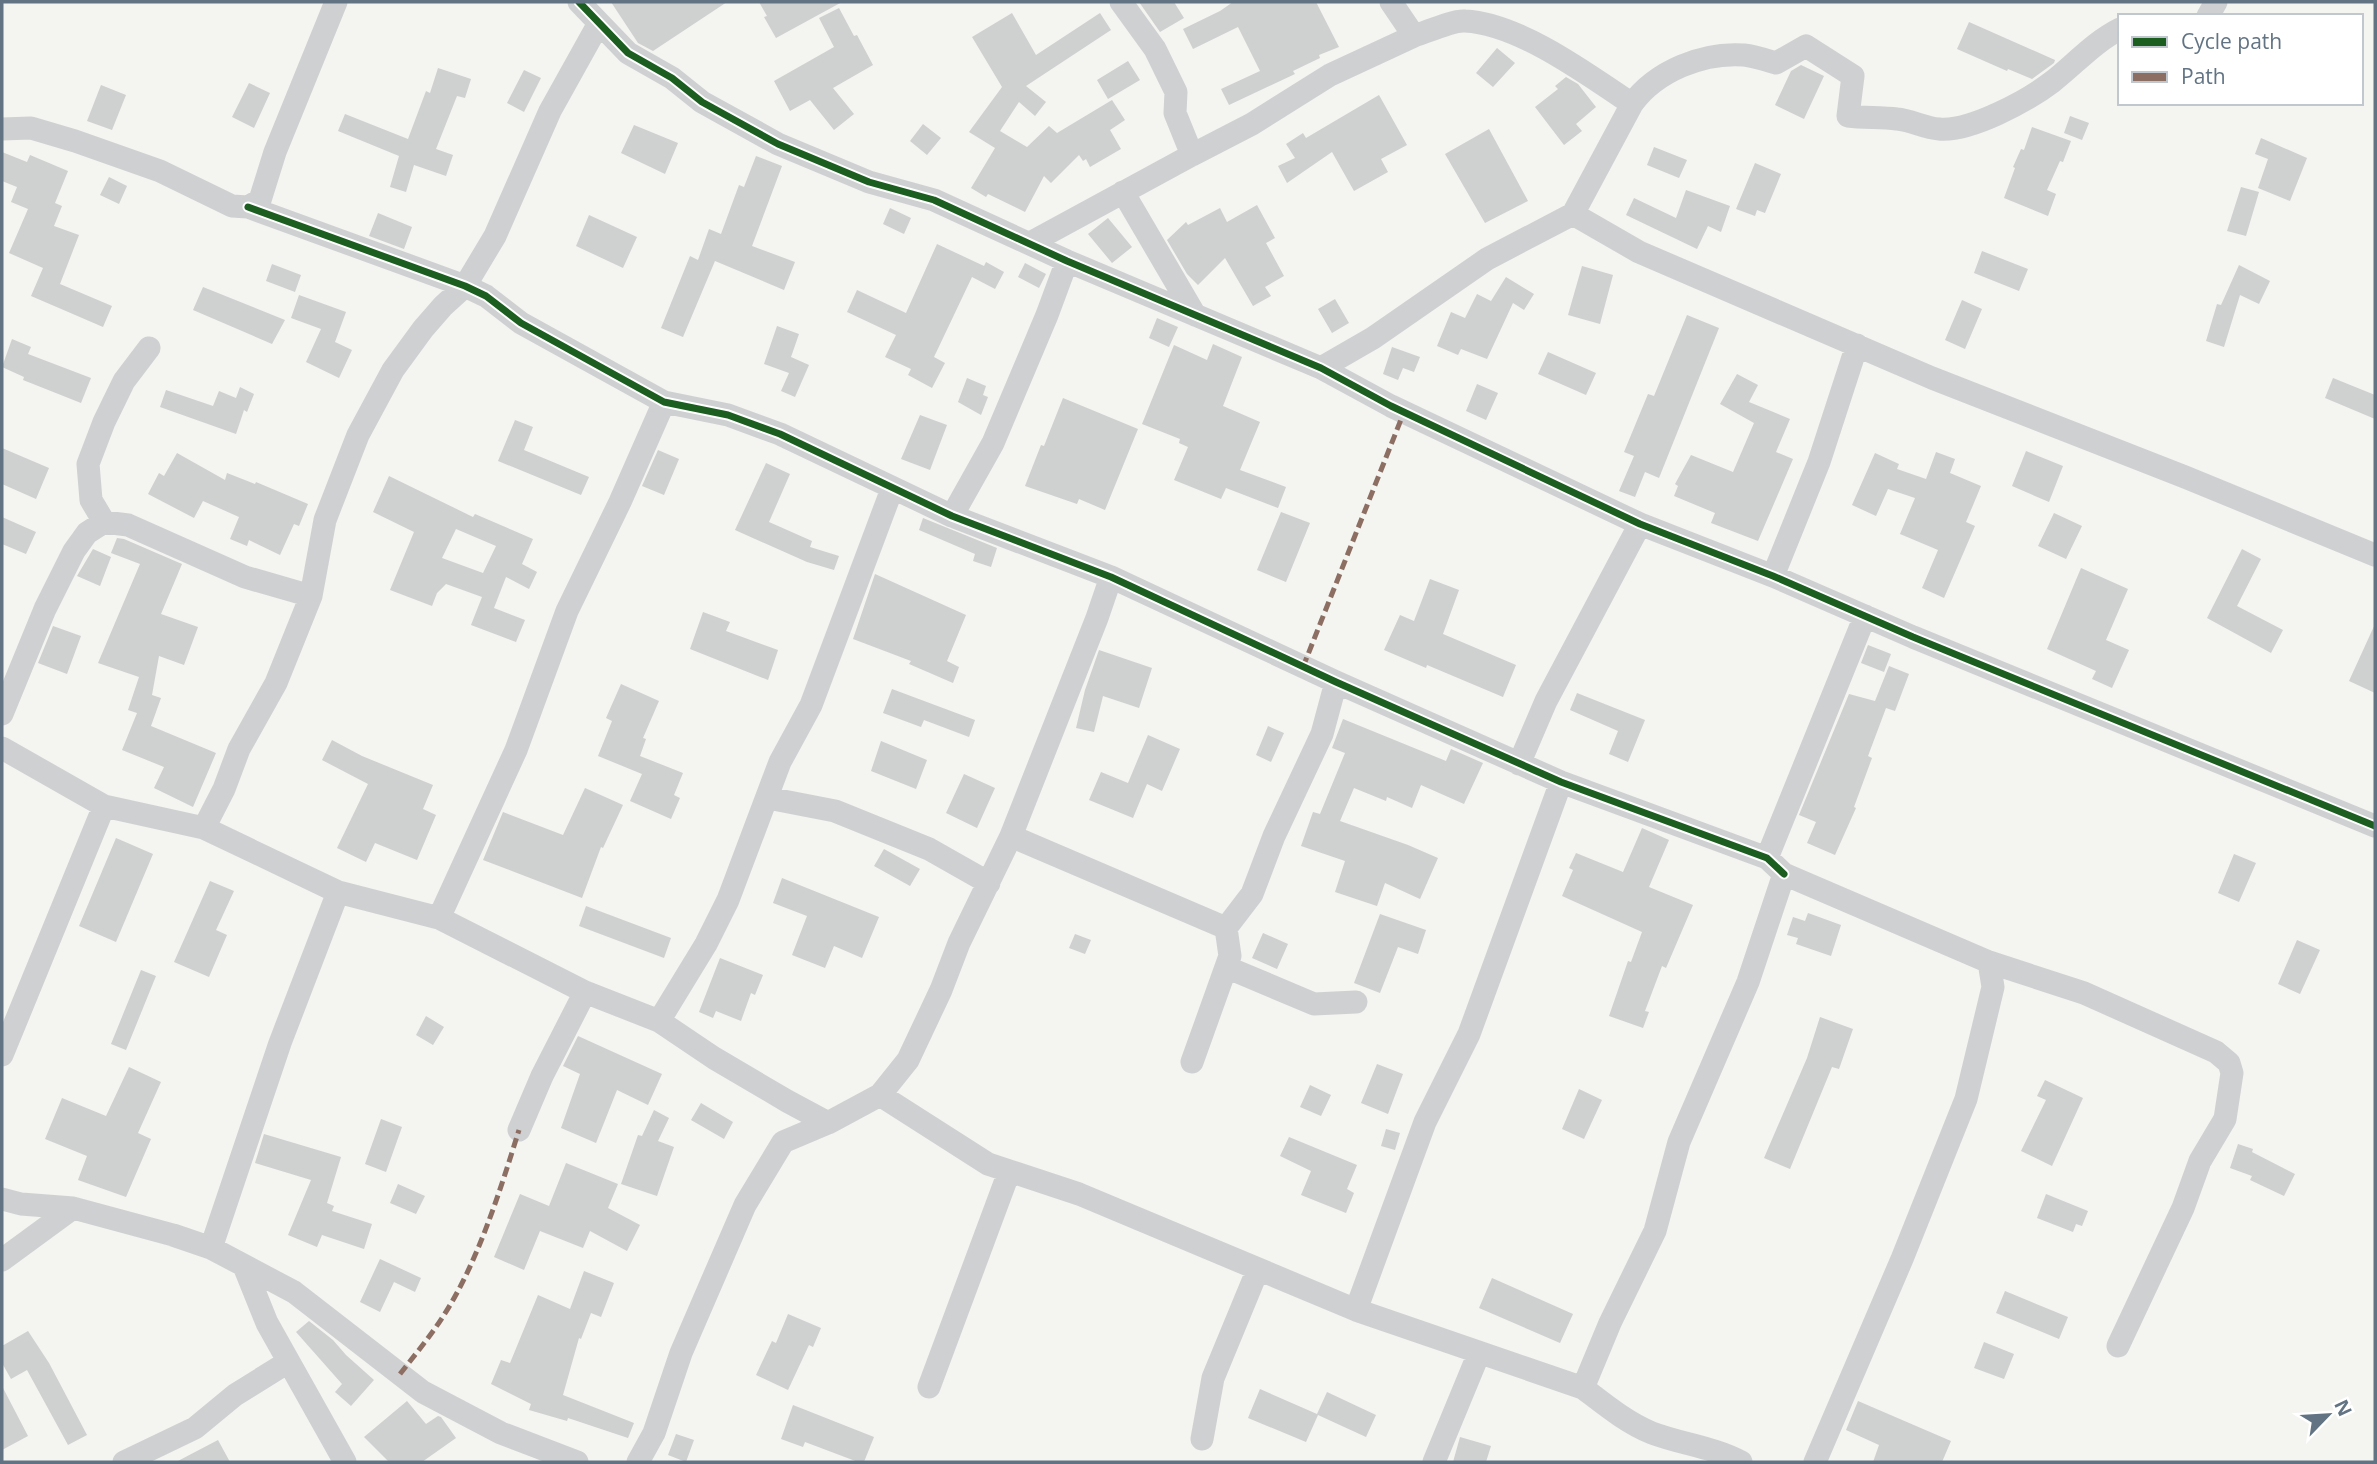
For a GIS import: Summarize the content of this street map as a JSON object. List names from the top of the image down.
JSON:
{
  "legend": ["Cycle path", "Path"],
  "north": "top right"
}
